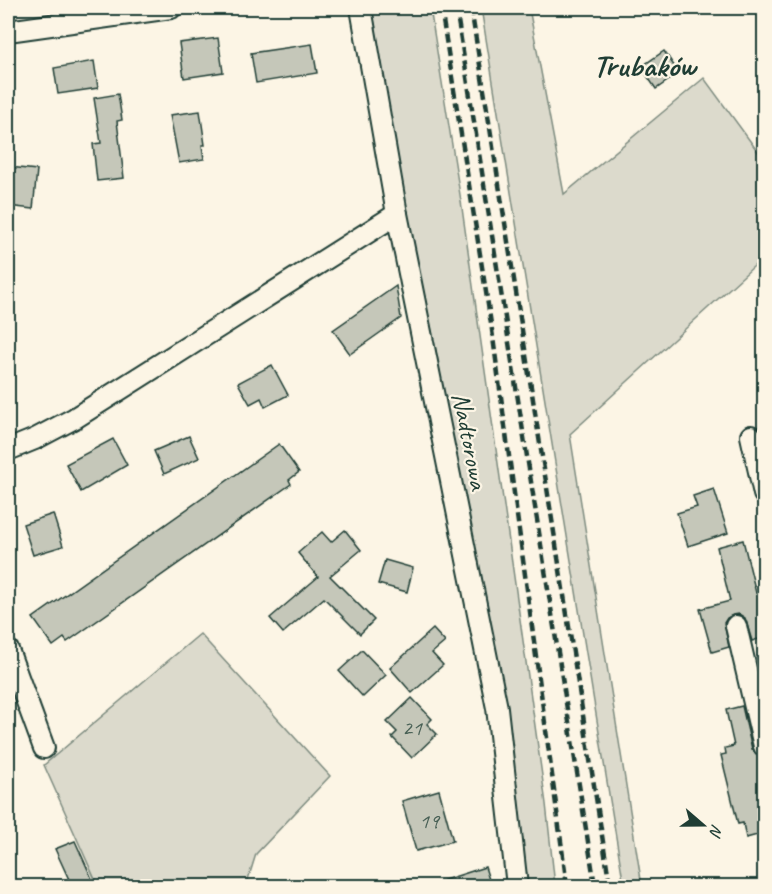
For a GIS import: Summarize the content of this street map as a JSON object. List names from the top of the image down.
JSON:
{
  "streets": {
    "street": ["Nadtorowa"]
  },
  "districts": ["Trubaków"],
  "house_numbers": ["21", "19"],
  "north": "right"
}
